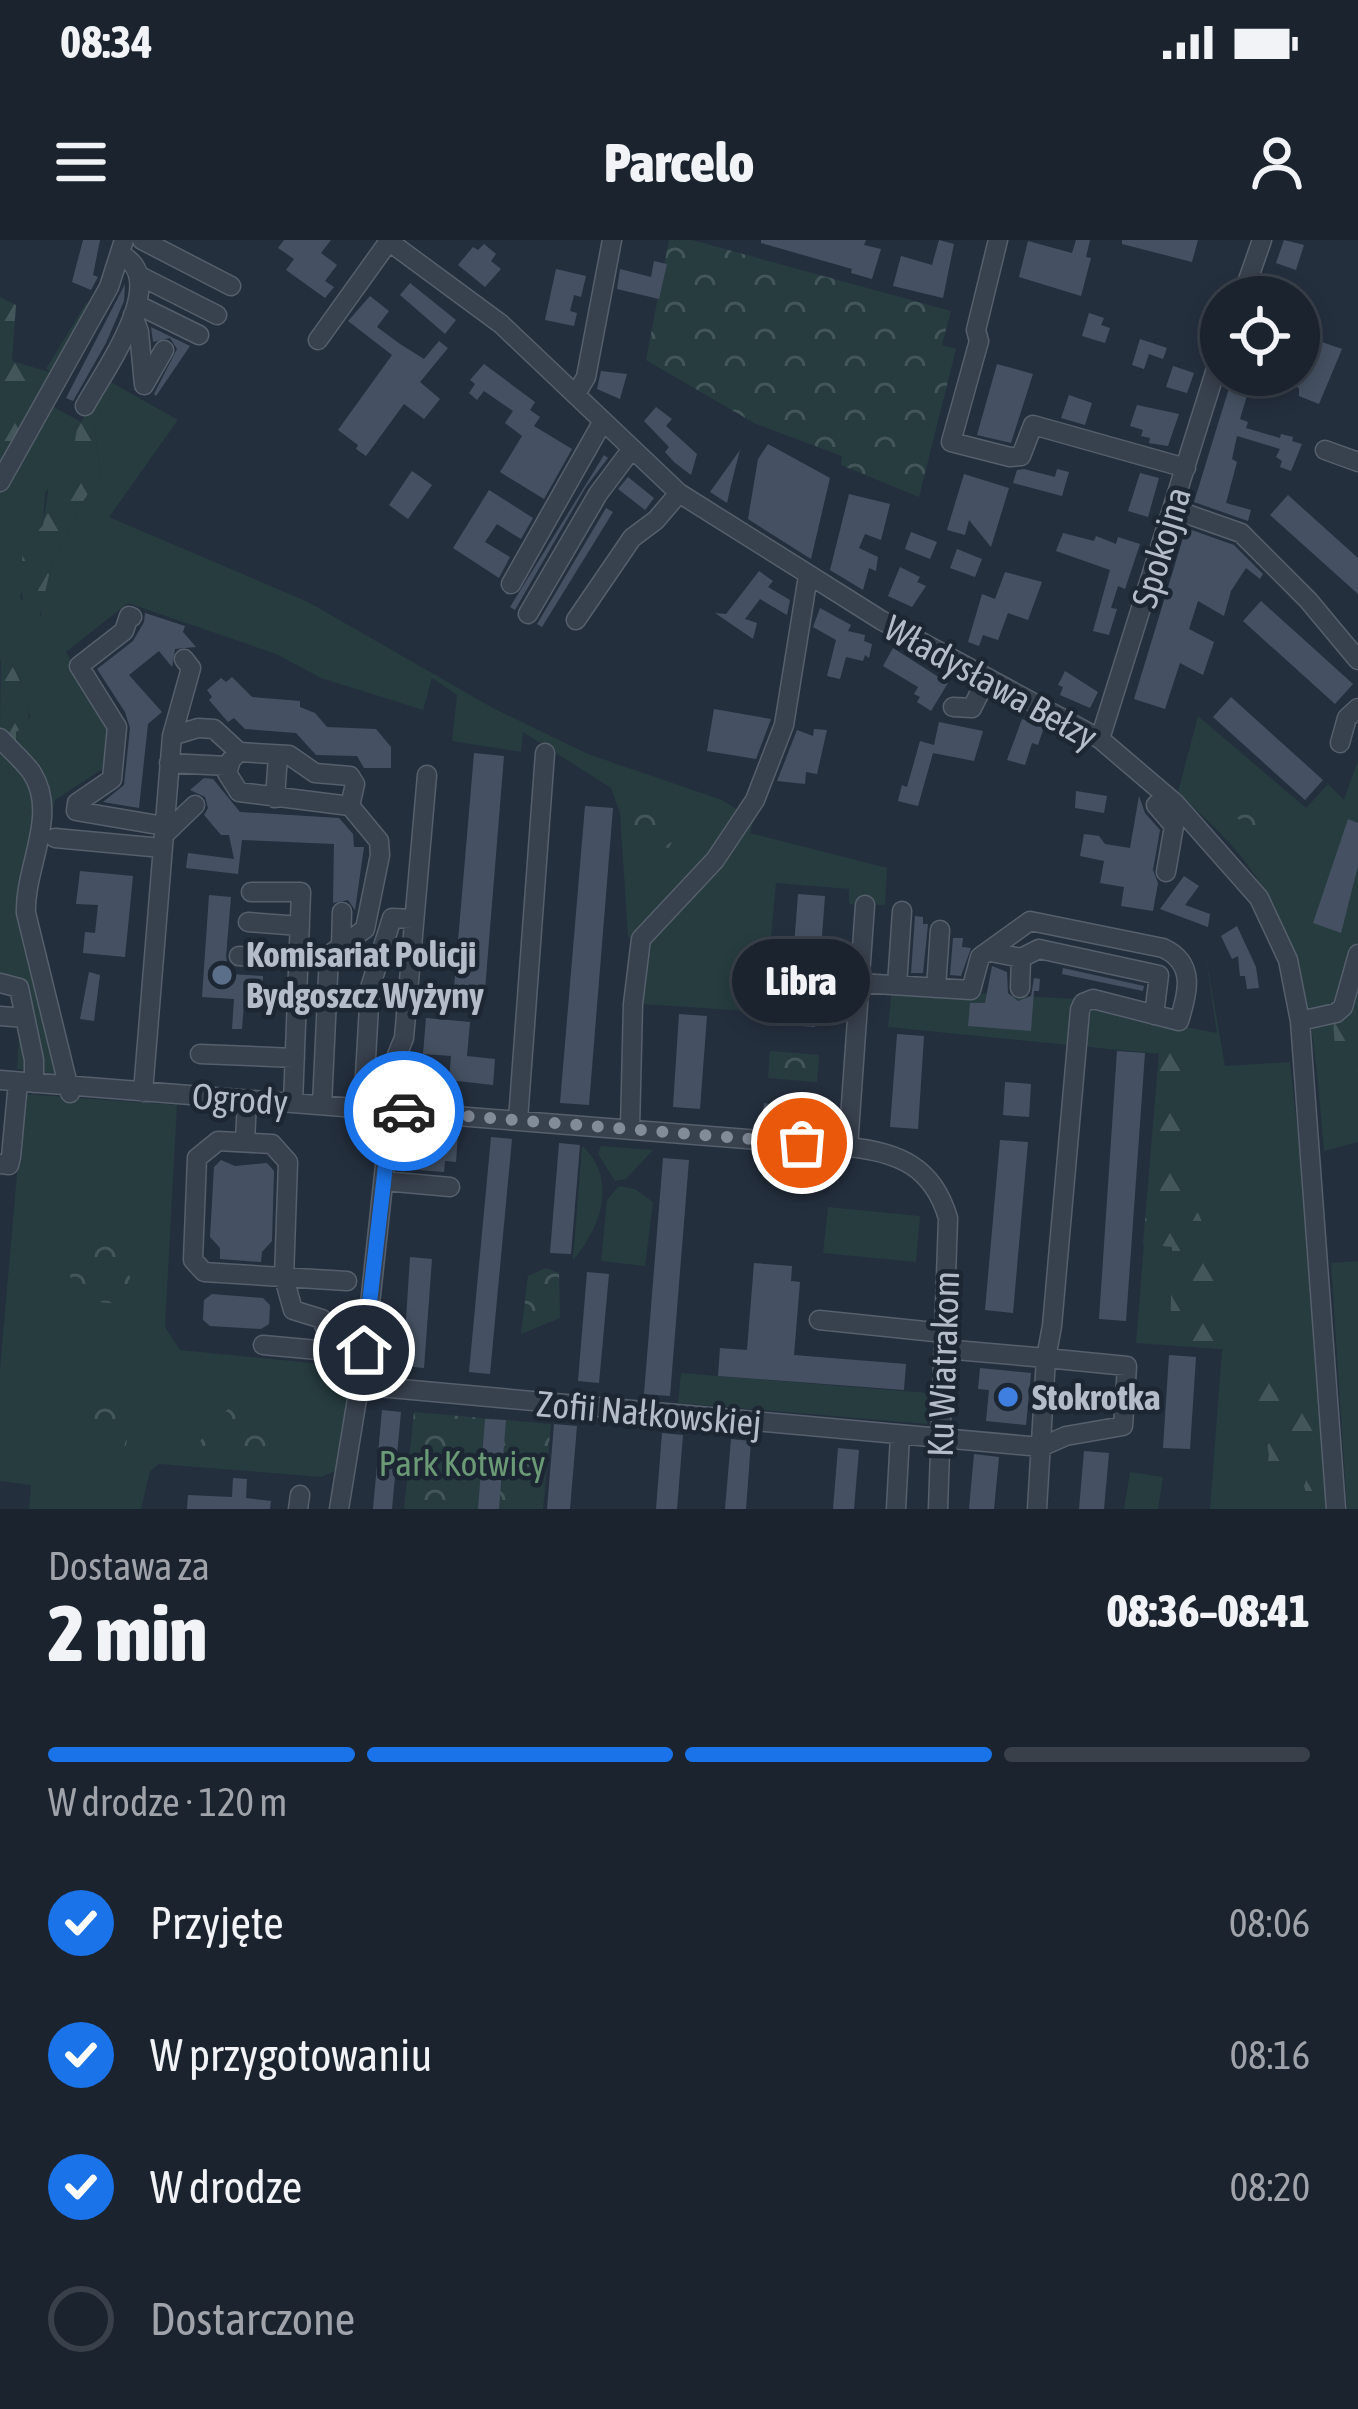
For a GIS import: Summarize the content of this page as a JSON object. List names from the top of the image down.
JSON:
{
  "streets": {
    "street": [
      "Spokojna",
      "Władysława Bełzy",
      "Ogrody",
      "Ku Wiatrakom",
      "Zofii Nałkowskiej"
    ]
  },
  "crossings": [
    ["Spokojna", "Władysława Bełzy"],
    ["Ogrody", "Ku Wiatrakom"],
    ["Ku Wiatrakom", "Zofii Nałkowskiej"]
  ],
  "parks": ["Park Kotwicy"],
  "places": ["Komisariat Policji Bydgoszcz Wyżyny", "Libra", "Stokrotka"],
  "page": {
    "status": "08:34",
    "header": "Parcelo",
    "bubble": "Libra",
    "heading": ["2 min", "Dostawa za", "08:36–08:41"],
    "bar": "W drodze · 120 m",
    "list": [
      ["Przyjęte", "08:06"],
      ["W przygotowaniu", "08:16"],
      ["W drodze", "08:20"],
      "Dostarczone"
    ]
  }
}
